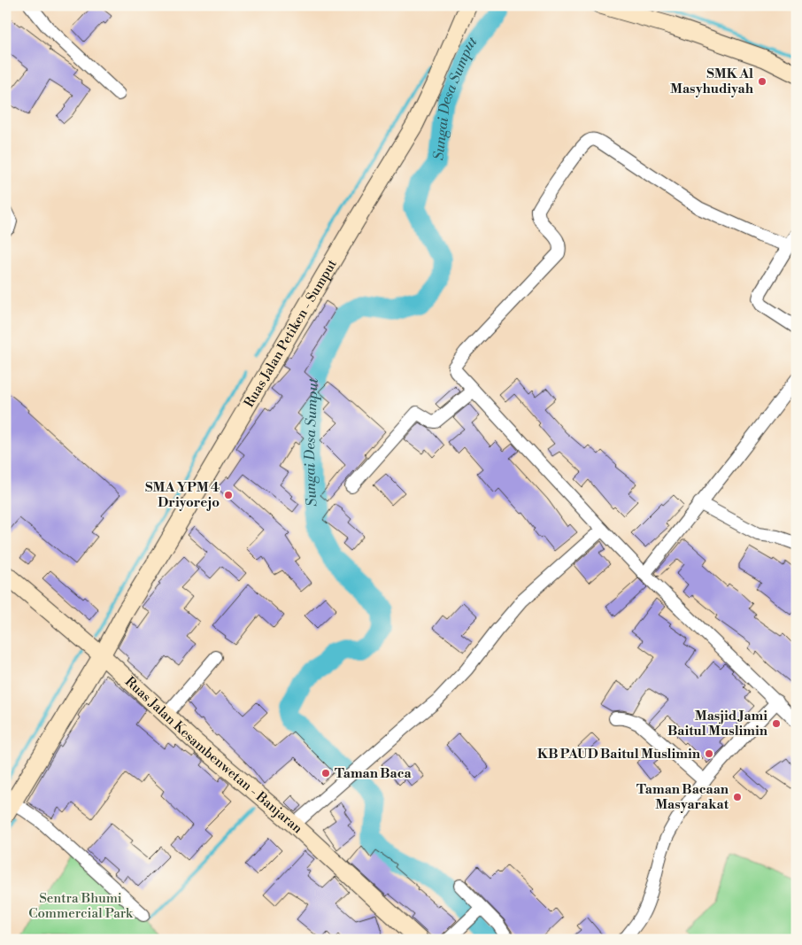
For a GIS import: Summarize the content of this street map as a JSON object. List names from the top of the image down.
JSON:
{
  "streets": {
    "main road": ["Ruas Jalan Petiken - Sumput", "Ruas Jalan Kesambenwetan - Banjaran"]
  },
  "crossings": [
    ["Ruas Jalan Petiken - Sumput", "Ruas Jalan Kesambenwetan - Banjaran"]
  ],
  "water": ["Sungai Desa Sumput"],
  "parks": ["Sentra Bhumi Commercial Park"],
  "places": [
    "SMK Al Masyhudiyah",
    "SMA YPM 4 Driyorejo",
    "Masjid Jami Baitul Muslimin",
    "KB PAUD Baitul Muslimin",
    "Taman Baca",
    "Taman Bacaan Masyarakat"
  ]
}
